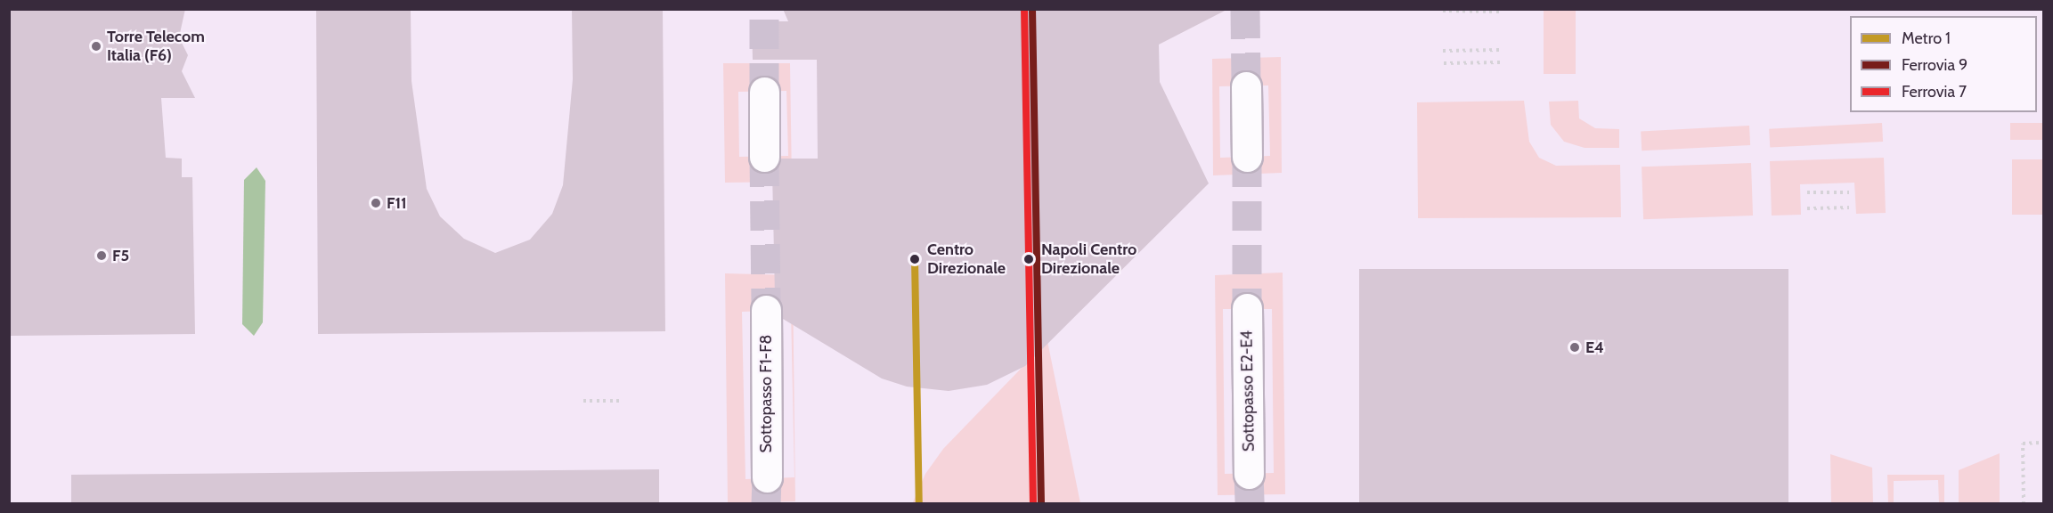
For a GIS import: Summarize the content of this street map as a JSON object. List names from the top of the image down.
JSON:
{
  "streets": {
    "street": ["Sottopasso E2-E4", "Sottopasso F1-F8"]
  },
  "places": [
    "Torre Telecom Italia (F6)",
    "F11",
    "F5",
    "Centro Direzionale",
    "Napoli Centro Direzionale",
    "E4"
  ],
  "lines": ["rail line 9", "rail line 7", "metro line 1"],
  "legend": ["Metro 1", "Ferrovia 9", "Ferrovia 7"]
}
